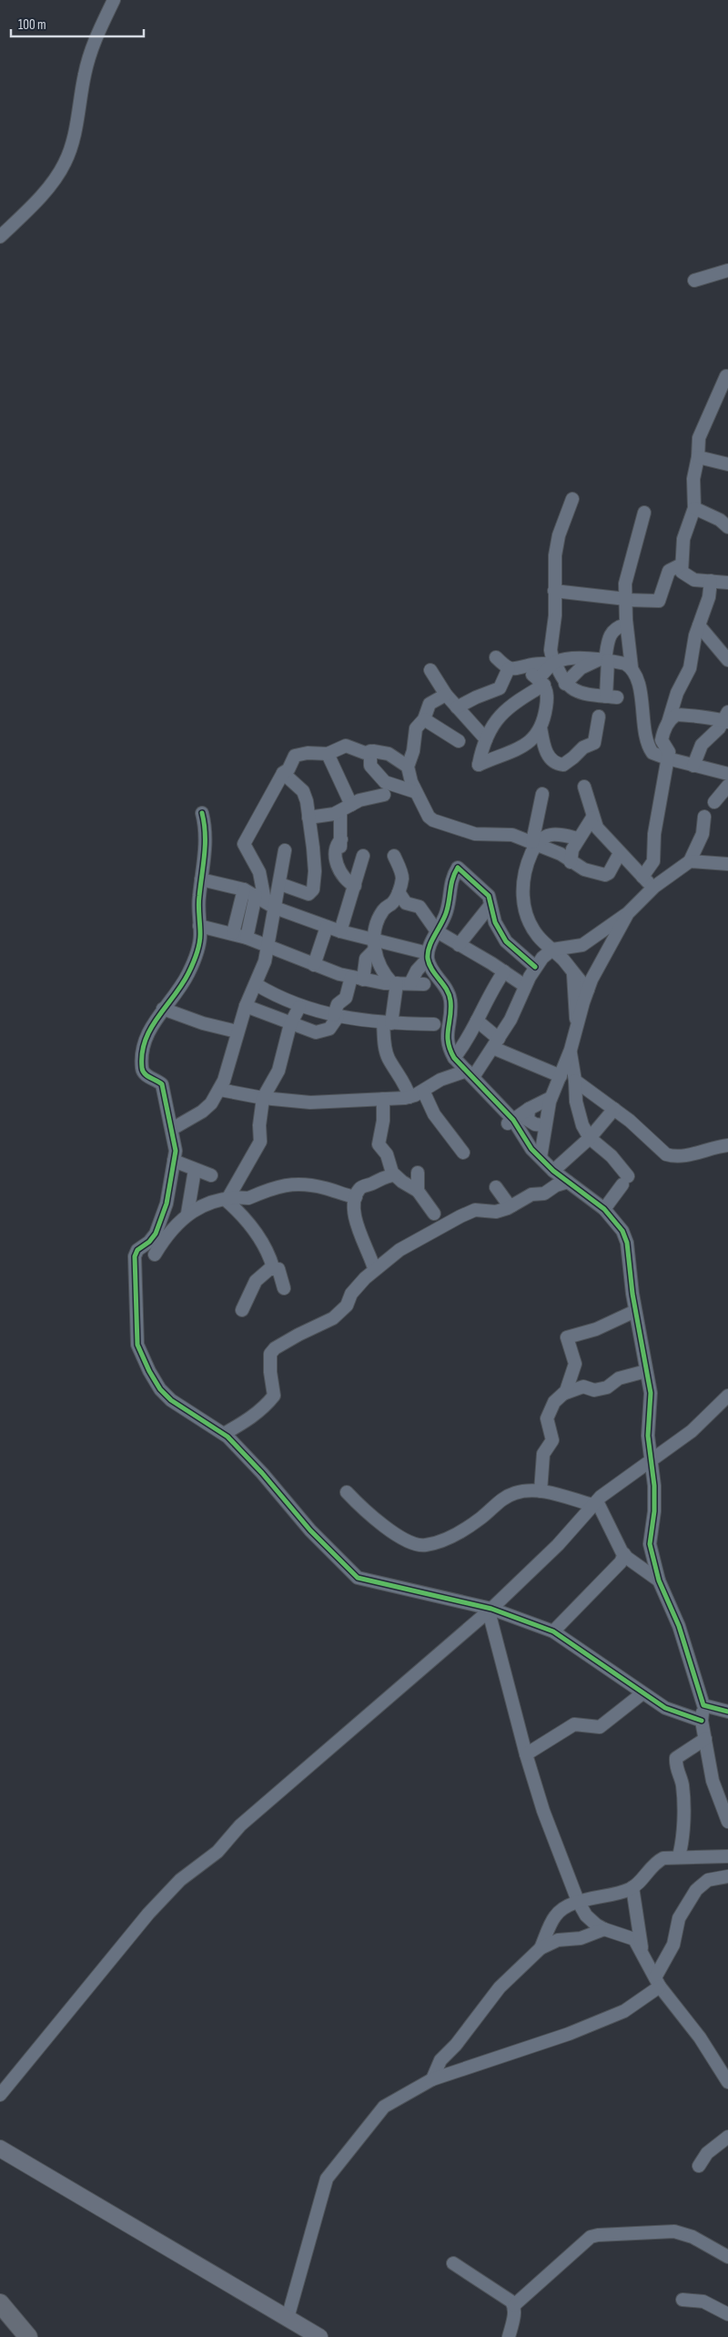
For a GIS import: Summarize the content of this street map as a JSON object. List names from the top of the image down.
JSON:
{
  "scale_bar": "100 m"
}
